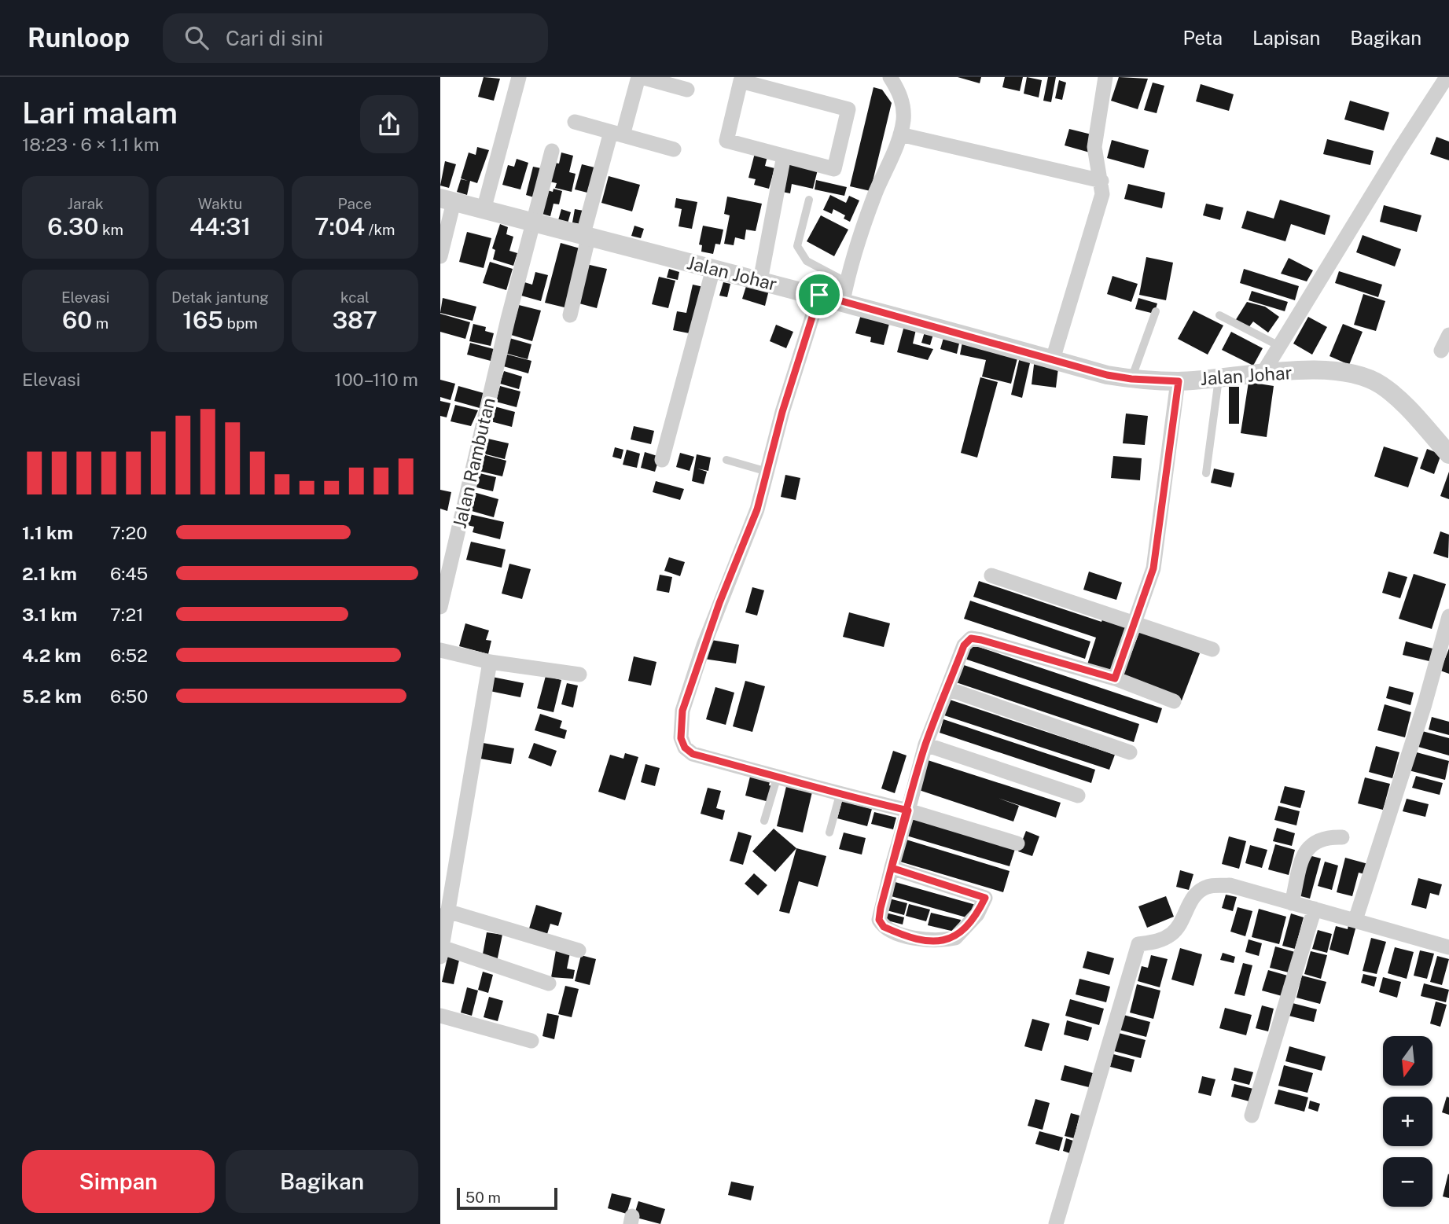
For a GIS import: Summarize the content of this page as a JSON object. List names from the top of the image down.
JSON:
{
  "streets": {
    "street": ["Jalan Johar", "Jalan Rambutan"]
  },
  "crossings": [
    ["Jalan Johar", "Jalan Rambutan"]
  ],
  "scale_bar": "50 m",
  "north": "bottom",
  "page": {
    "header": "Runloop",
    "search": "Cari di sini",
    "nav": ["Peta", "Lapisan", "Bagikan"],
    "heading": ["Lari malam", "18:23 · 6 × 1.1 km"],
    "stats": [
      ["Jarak", "6.30 km"],
      ["Waktu", "44:31"],
      ["Pace", "7:04 /km"],
      ["Elevasi", "60 m"],
      ["Detak jantung", "165 bpm"],
      ["kcal", "387"]
    ],
    "chart": ["Elevasi", "100–110 m"],
    "list": [
      {
        "name": "1.1 km",
        "note": "7:20"
      },
      {
        "name": "2.1 km",
        "note": "6:45"
      },
      {
        "name": "3.1 km",
        "note": "7:21"
      },
      {
        "name": "4.2 km",
        "note": "6:52"
      },
      {
        "name": "5.2 km",
        "note": "6:50"
      }
    ],
    "map_buttons": ["+", "−"],
    "buttons": ["Simpan", "Bagikan"],
    "scale": "50 m"
  }
}
